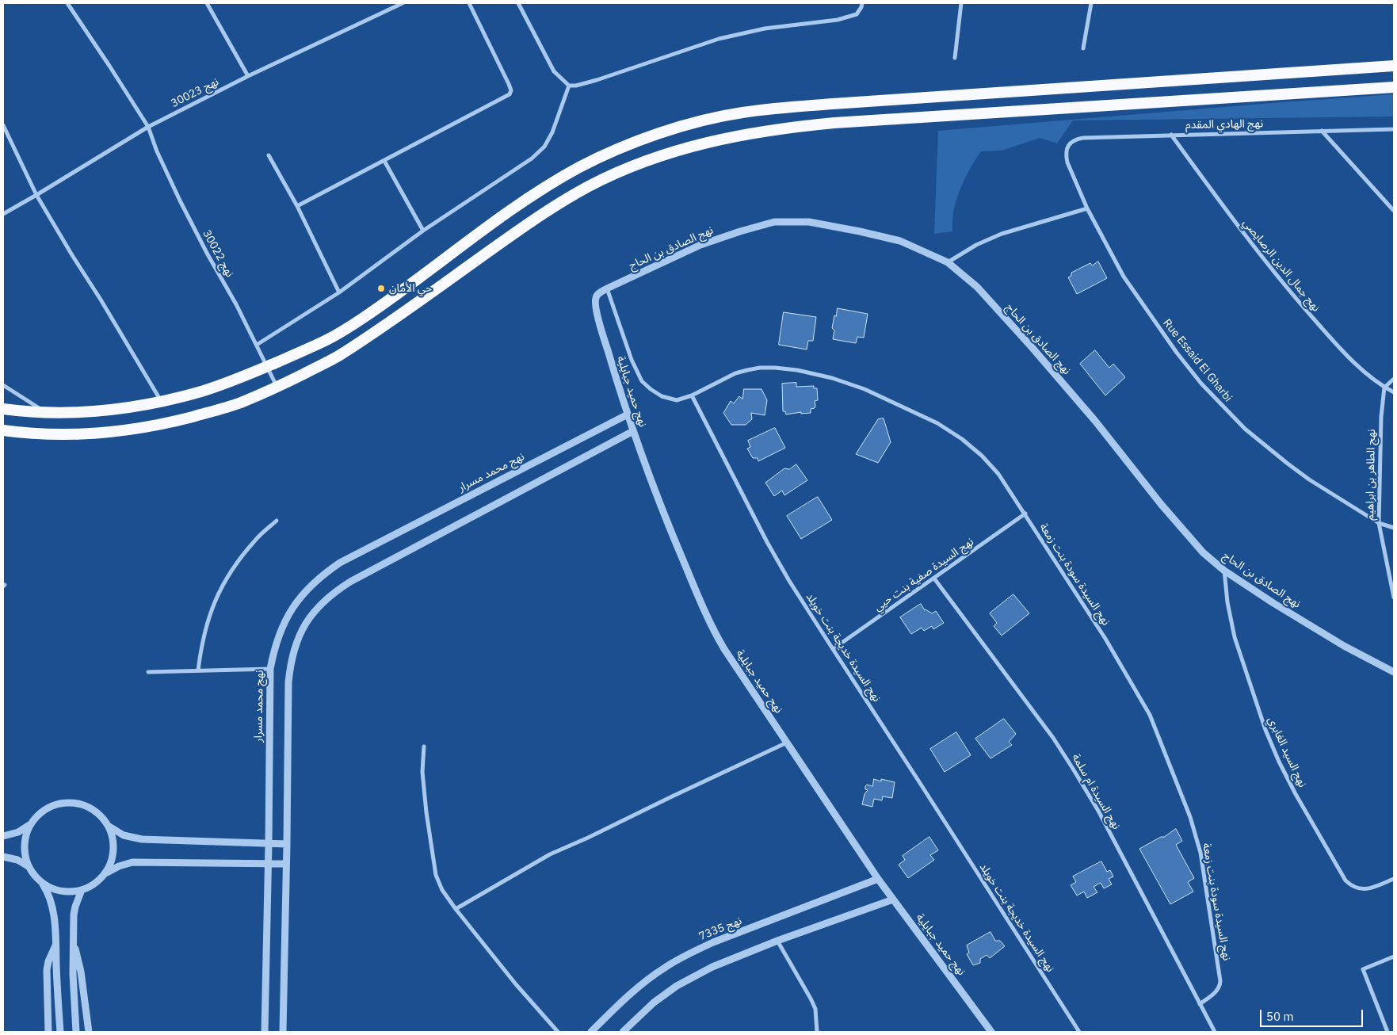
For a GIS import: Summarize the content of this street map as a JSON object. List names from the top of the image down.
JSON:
{
  "streets": {
    "street": [
      "نهج 30023",
      "نهج الهادي المقدم",
      "نهج الصادق بن الحاج",
      "نهج 30022",
      "نهج جمال الدين الرصايصي",
      "Rue Essaid El Gharbi",
      "نهج حميد جبايلية",
      "نهج محمد مسرار",
      "نهج الطاهر بن ابراهيم",
      "نهج السيدة صفية بنت حيي",
      "نهج السيدة سودة بنت زمعة",
      "نهج السيدة خديجة بنت خويلد",
      "نهج السيد الغابري",
      "نهج السيدة ام سلمة",
      "نهج 7335"
    ]
  },
  "crossings": [
    ["نهج 30023", "نهج 30022"],
    ["نهج الهادي المقدم", "نهج جمال الدين الرصايصي"],
    ["نهج الهادي المقدم", "Rue Essaid El Gharbi"],
    ["نهج الصادق بن الحاج", "نهج حميد جبايلية"],
    ["نهج الصادق بن الحاج", "نهج السيد الغابري"],
    ["نهج جمال الدين الرصايصي", "نهج الطاهر بن ابراهيم"],
    ["Rue Essaid El Gharbi", "نهج الطاهر بن ابراهيم"],
    ["نهج حميد جبايلية", "نهج محمد مسرار"],
    ["نهج حميد جبايلية", "نهج 7335"],
    ["نهج السيدة صفية بنت حيي", "نهج السيدة سودة بنت زمعة"],
    ["نهج السيدة صفية بنت حيي", "نهج السيدة خديجة بنت خويلد"],
    ["نهج السيدة صفية بنت حيي", "نهج السيدة ام سلمة"],
    ["نهج السيدة سودة بنت زمعة", "نهج السيدة خديجة بنت خويلد"],
    ["نهج السيدة سودة بنت زمعة", "نهج السيدة ام سلمة"]
  ],
  "places": ["حي الأمان"],
  "scale_bar": "50 m"
}
